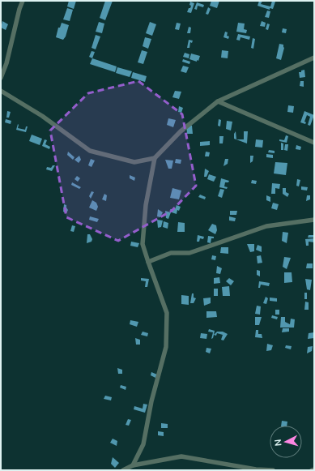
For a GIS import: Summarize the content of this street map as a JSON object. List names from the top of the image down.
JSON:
{
  "north": "left"
}
